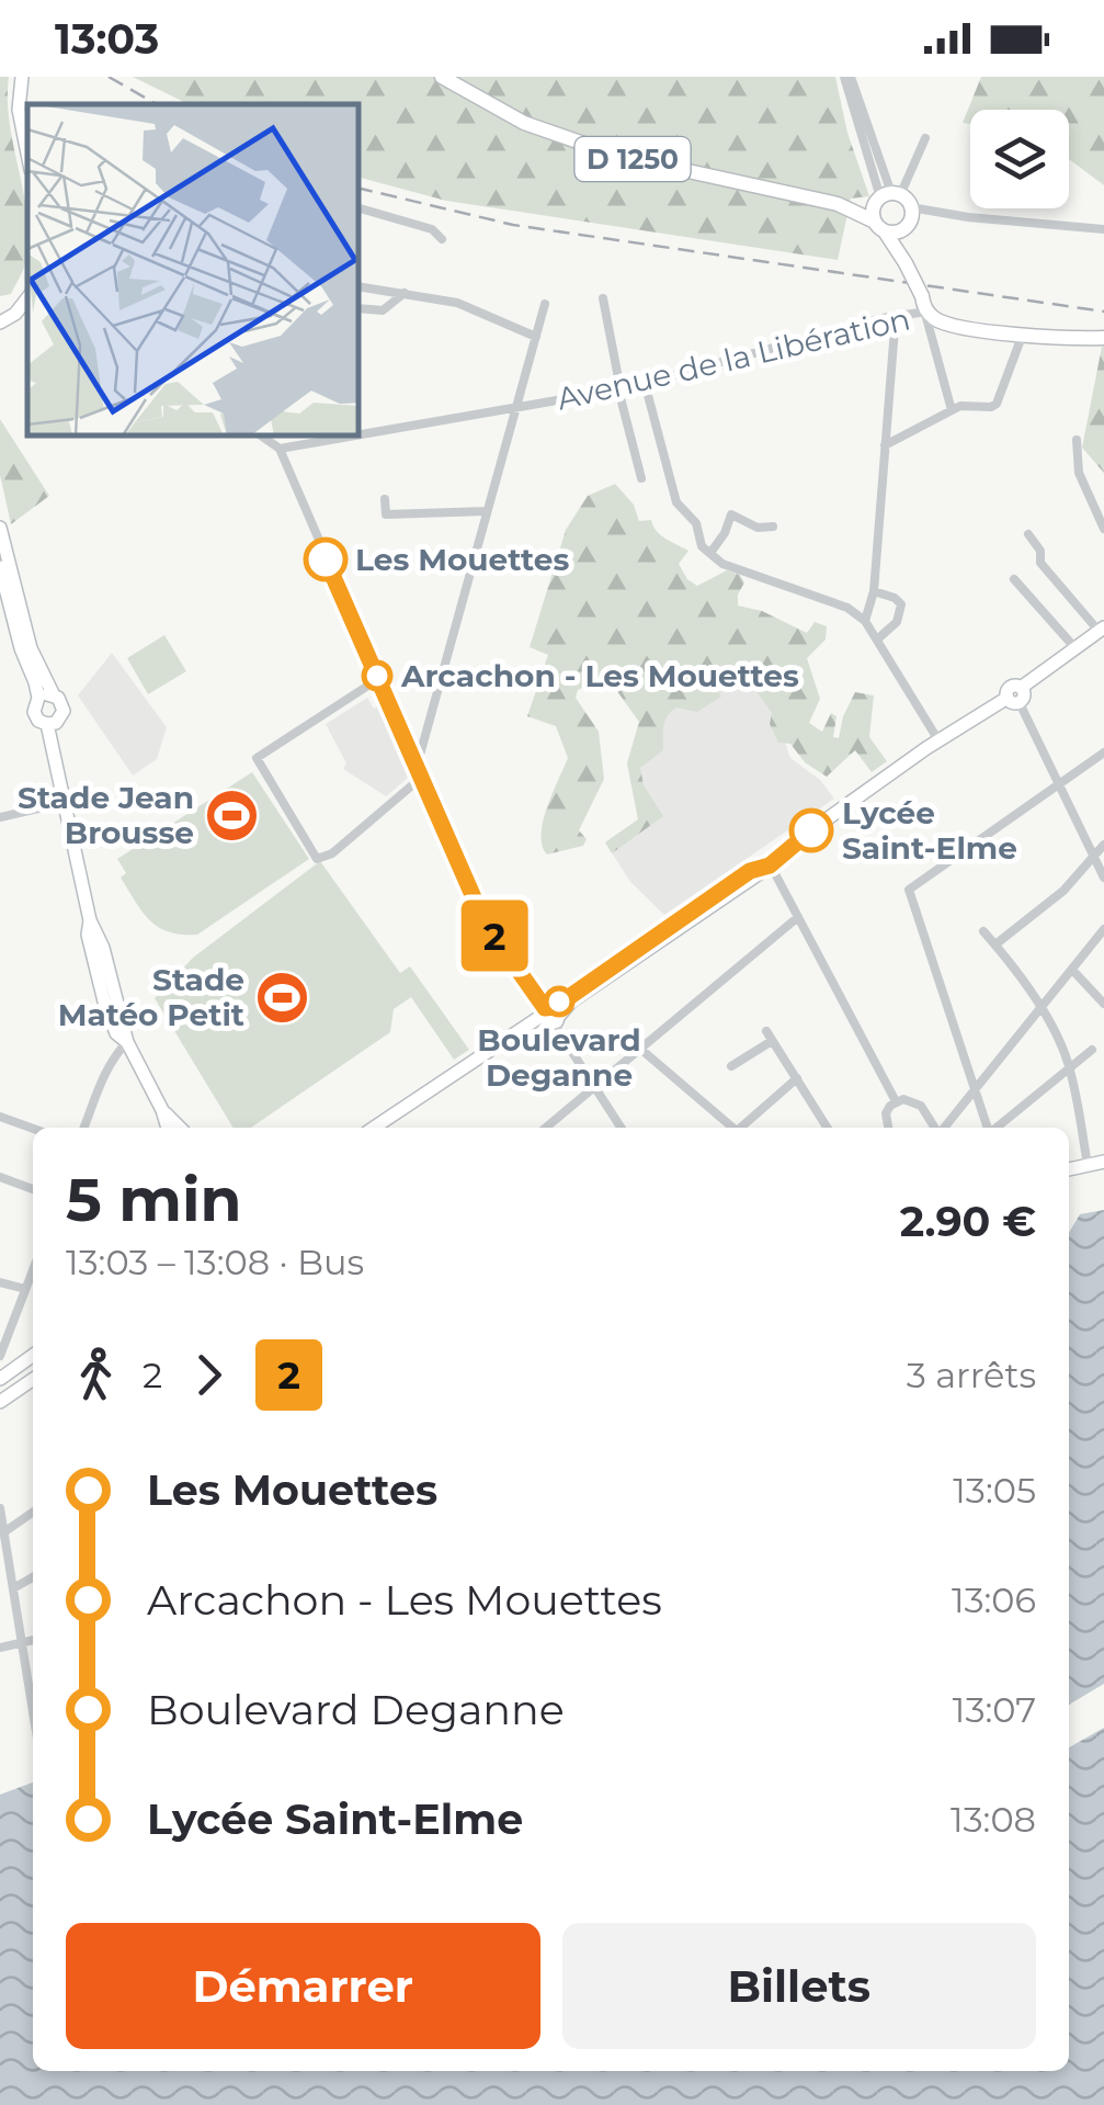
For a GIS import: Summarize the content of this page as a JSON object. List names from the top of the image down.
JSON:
{
  "streets": {
    "main road": ["D 1250", "Avenue de la Libération"]
  },
  "places": {
    "other": [
      "Les Mouettes",
      "Arcachon - Les Mouettes",
      "Lycée Saint-Elme",
      "Boulevard Deganne"
    ],
    "sports": ["Stade Jean Brousse", "Stade Matéo Petit"]
  },
  "lines": ["bus line 2"],
  "page": {
    "status": "13:03",
    "on_map": "2",
    "heading": ["5 min", "13:03 – 13:08 · Bus", "2.90 €"],
    "legs": ["2", "2", "3 arrêts"],
    "list": [
      {
        "name": "Les Mouettes",
        "value": "13:05"
      },
      {
        "name": "Arcachon - Les Mouettes",
        "value": "13:06"
      },
      {
        "name": "Boulevard Deganne",
        "value": "13:07"
      },
      {
        "name": "Lycée Saint-Elme",
        "value": "13:08"
      }
    ],
    "buttons": ["Démarrer", "Billets"]
  }
}
